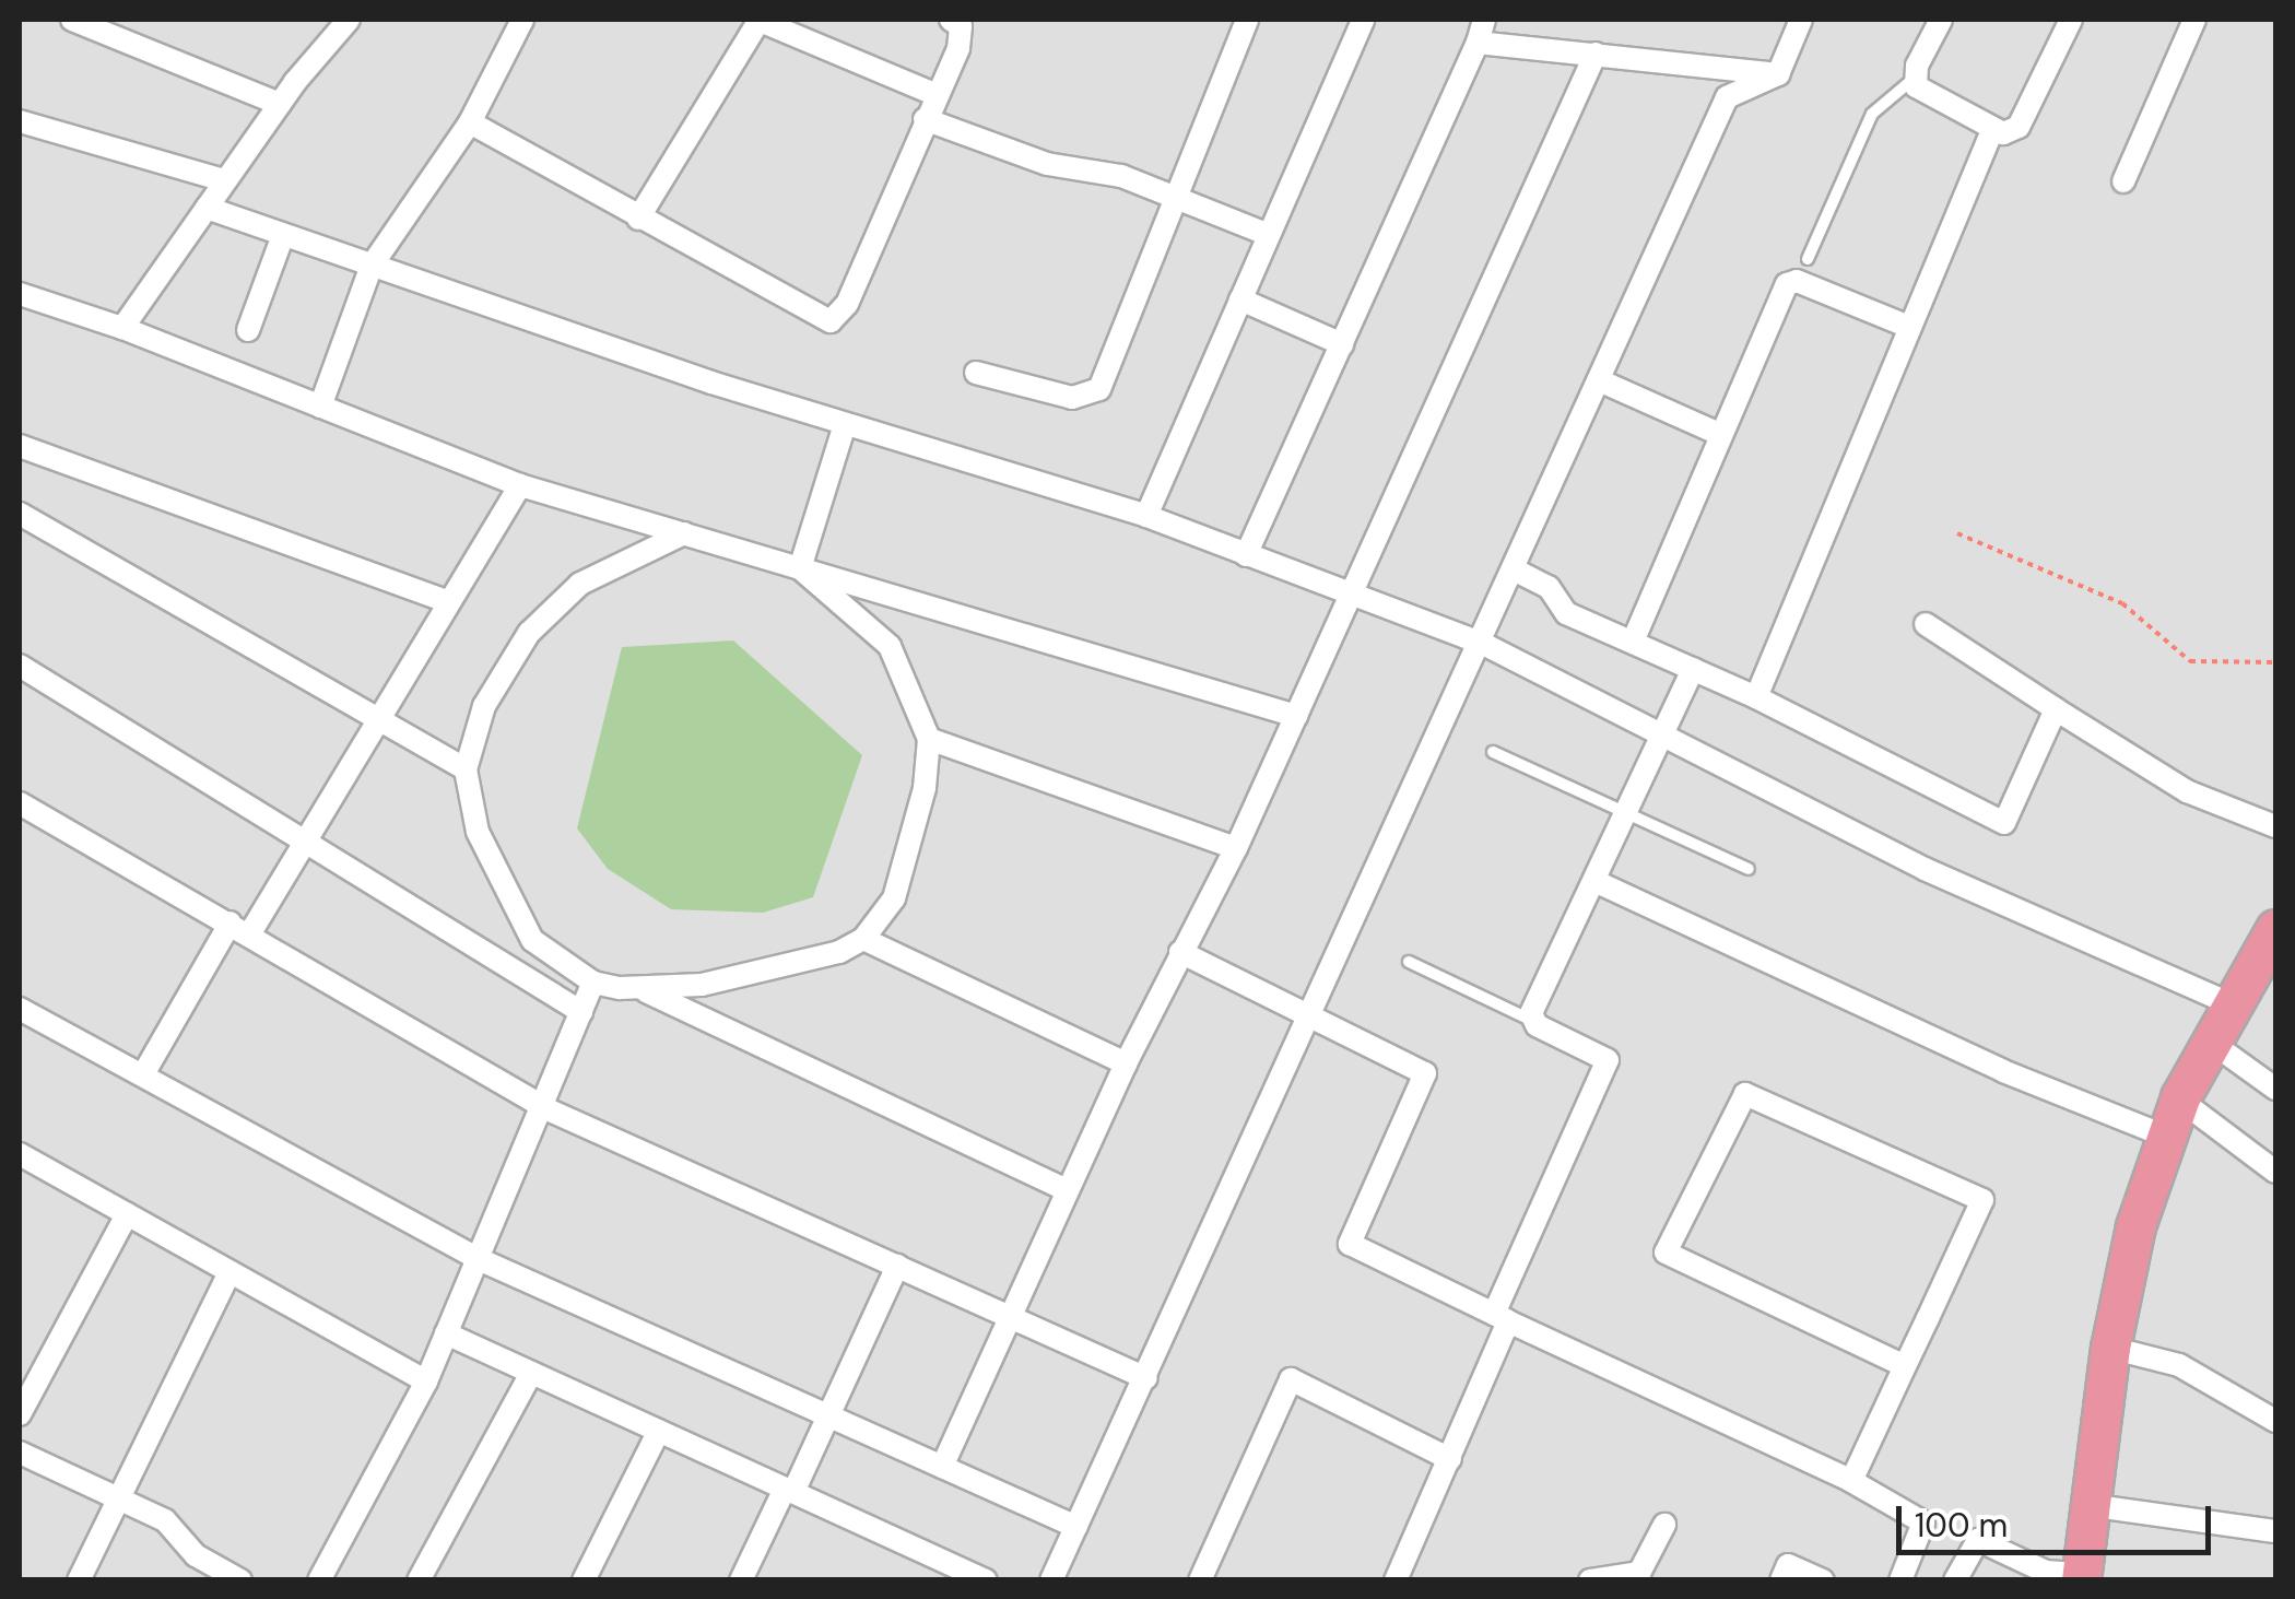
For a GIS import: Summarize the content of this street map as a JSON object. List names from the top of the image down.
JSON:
{
  "scale_bar": "100 m"
}
